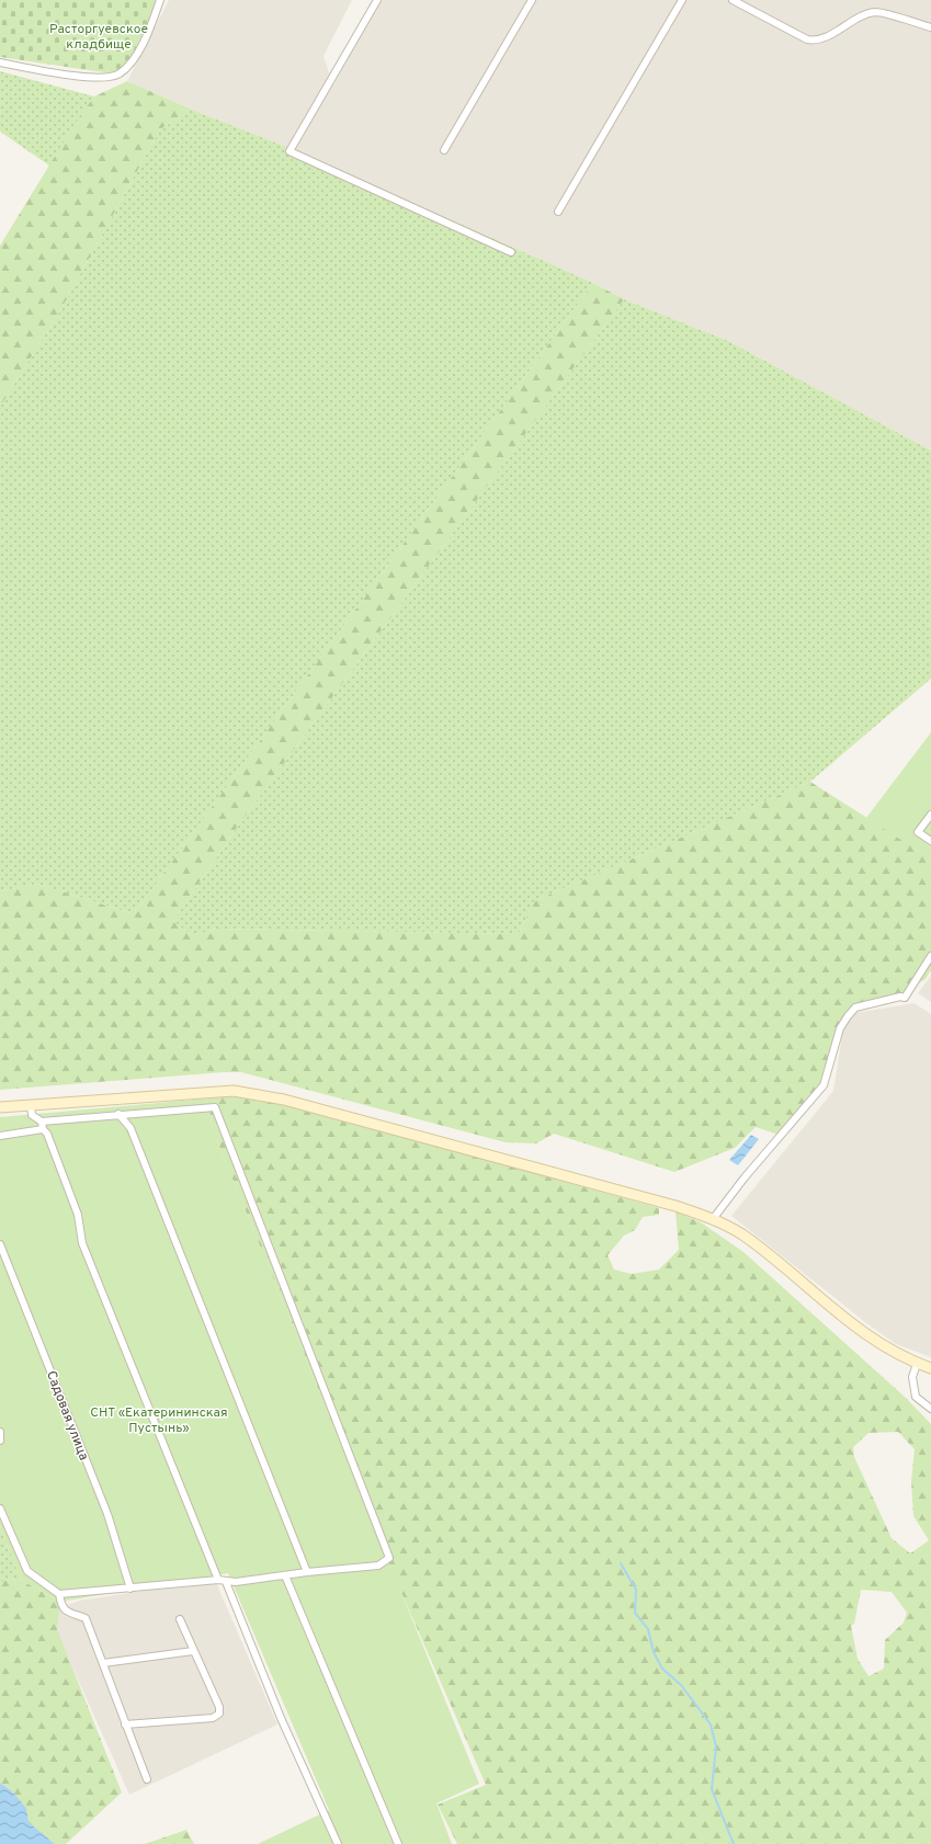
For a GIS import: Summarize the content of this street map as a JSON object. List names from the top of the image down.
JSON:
{
  "streets": {
    "street": ["Садовая улица"]
  },
  "parks": ["Расторгуевское кладбище", "СНТ «Екатерининская Пустынь»"]
}
